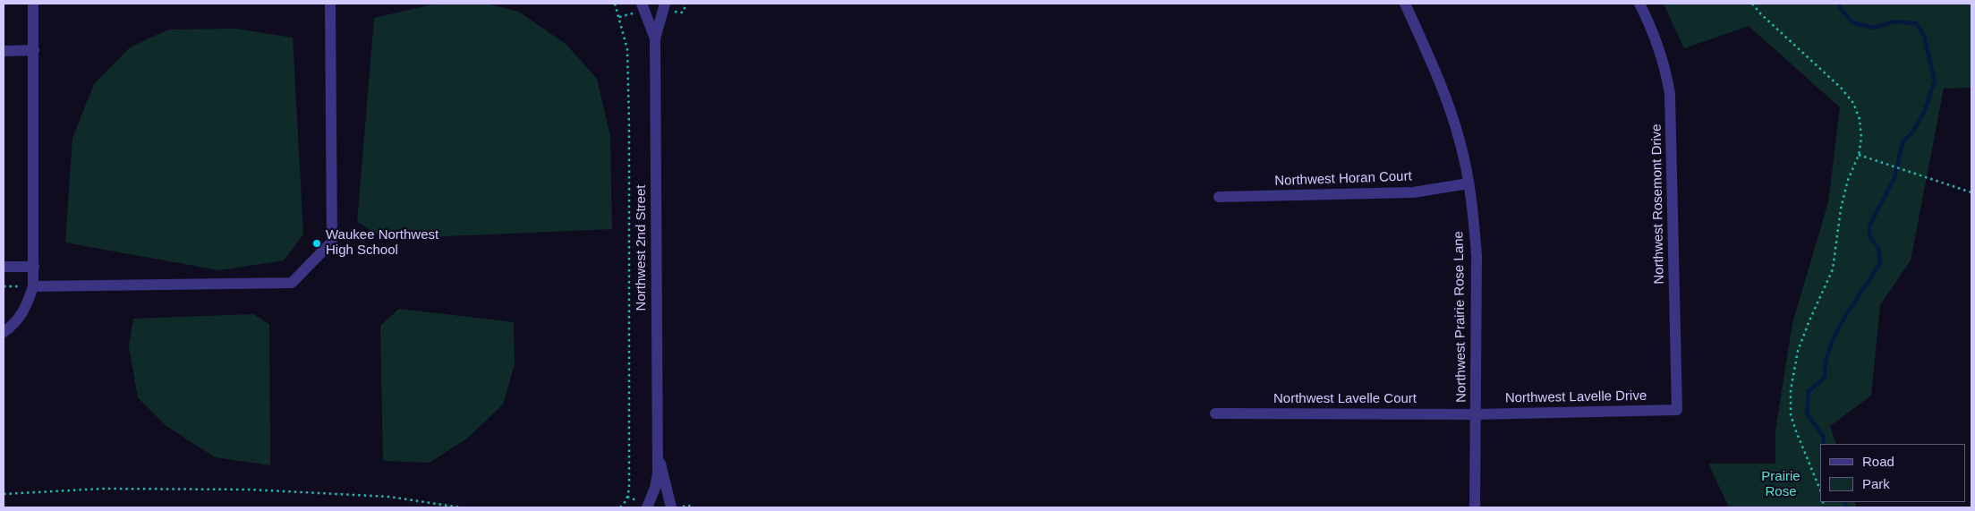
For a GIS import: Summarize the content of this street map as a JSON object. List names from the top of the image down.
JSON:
{
  "streets": {
    "street": [
      "Northwest Horan Court",
      "Northwest Rosemont Drive",
      "Northwest 2nd Street",
      "Northwest Prairie Rose Lane",
      "Northwest Lavelle Drive",
      "Northwest Lavelle Court"
    ]
  },
  "crossings": [
    ["Northwest Horan Court", "Northwest Prairie Rose Lane"],
    ["Northwest Rosemont Drive", "Northwest Lavelle Drive"],
    ["Northwest Prairie Rose Lane", "Northwest Lavelle Drive"],
    ["Northwest Prairie Rose Lane", "Northwest Lavelle Court"],
    ["Northwest Lavelle Drive", "Northwest Lavelle Court"]
  ],
  "parks": ["Prairie Rose"],
  "places": ["Waukee Northwest High School"],
  "legend": ["Road", "Park"]
}
